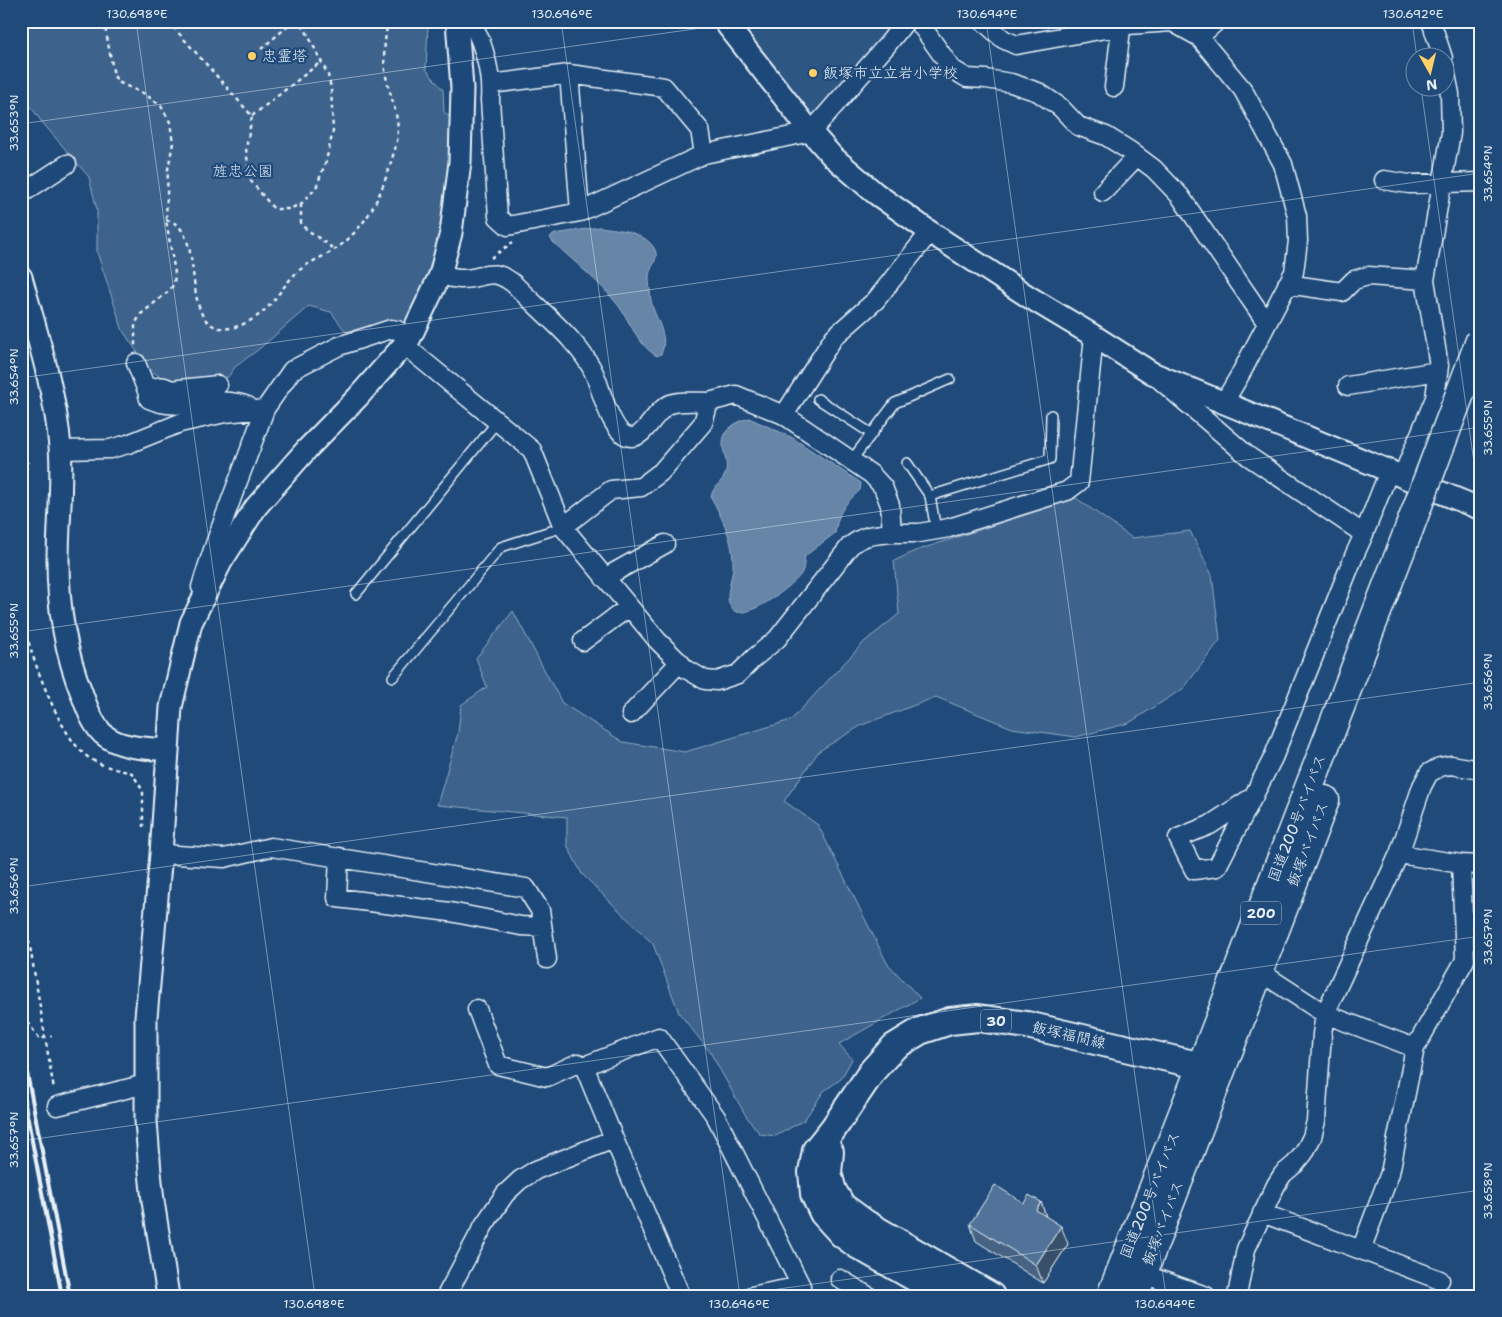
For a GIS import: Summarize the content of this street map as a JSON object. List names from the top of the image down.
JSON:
{
  "streets": {
    "highway": ["国道200号バイパス", "飯塚バイパス", "200"],
    "main road": ["30", "飯塚福間線"]
  },
  "crossings": [
    ["国道200号バイパス", "飯塚バイパス"],
    ["国道200号バイパス", "200"],
    ["国道200号バイパス", "飯塚福間線"]
  ],
  "parks": ["旌忠公園"],
  "places": ["忠霊塔", "飯塚市立立岩小学校"],
  "north": "bottom",
  "coordinates": [
    "130.698°E",
    "130.696°E",
    "130.694°E",
    "130.692°E",
    "33.653°N",
    "33.654°N",
    "33.655°N",
    "33.656°N",
    "33.657°N",
    "33.658°N"
  ]
}
